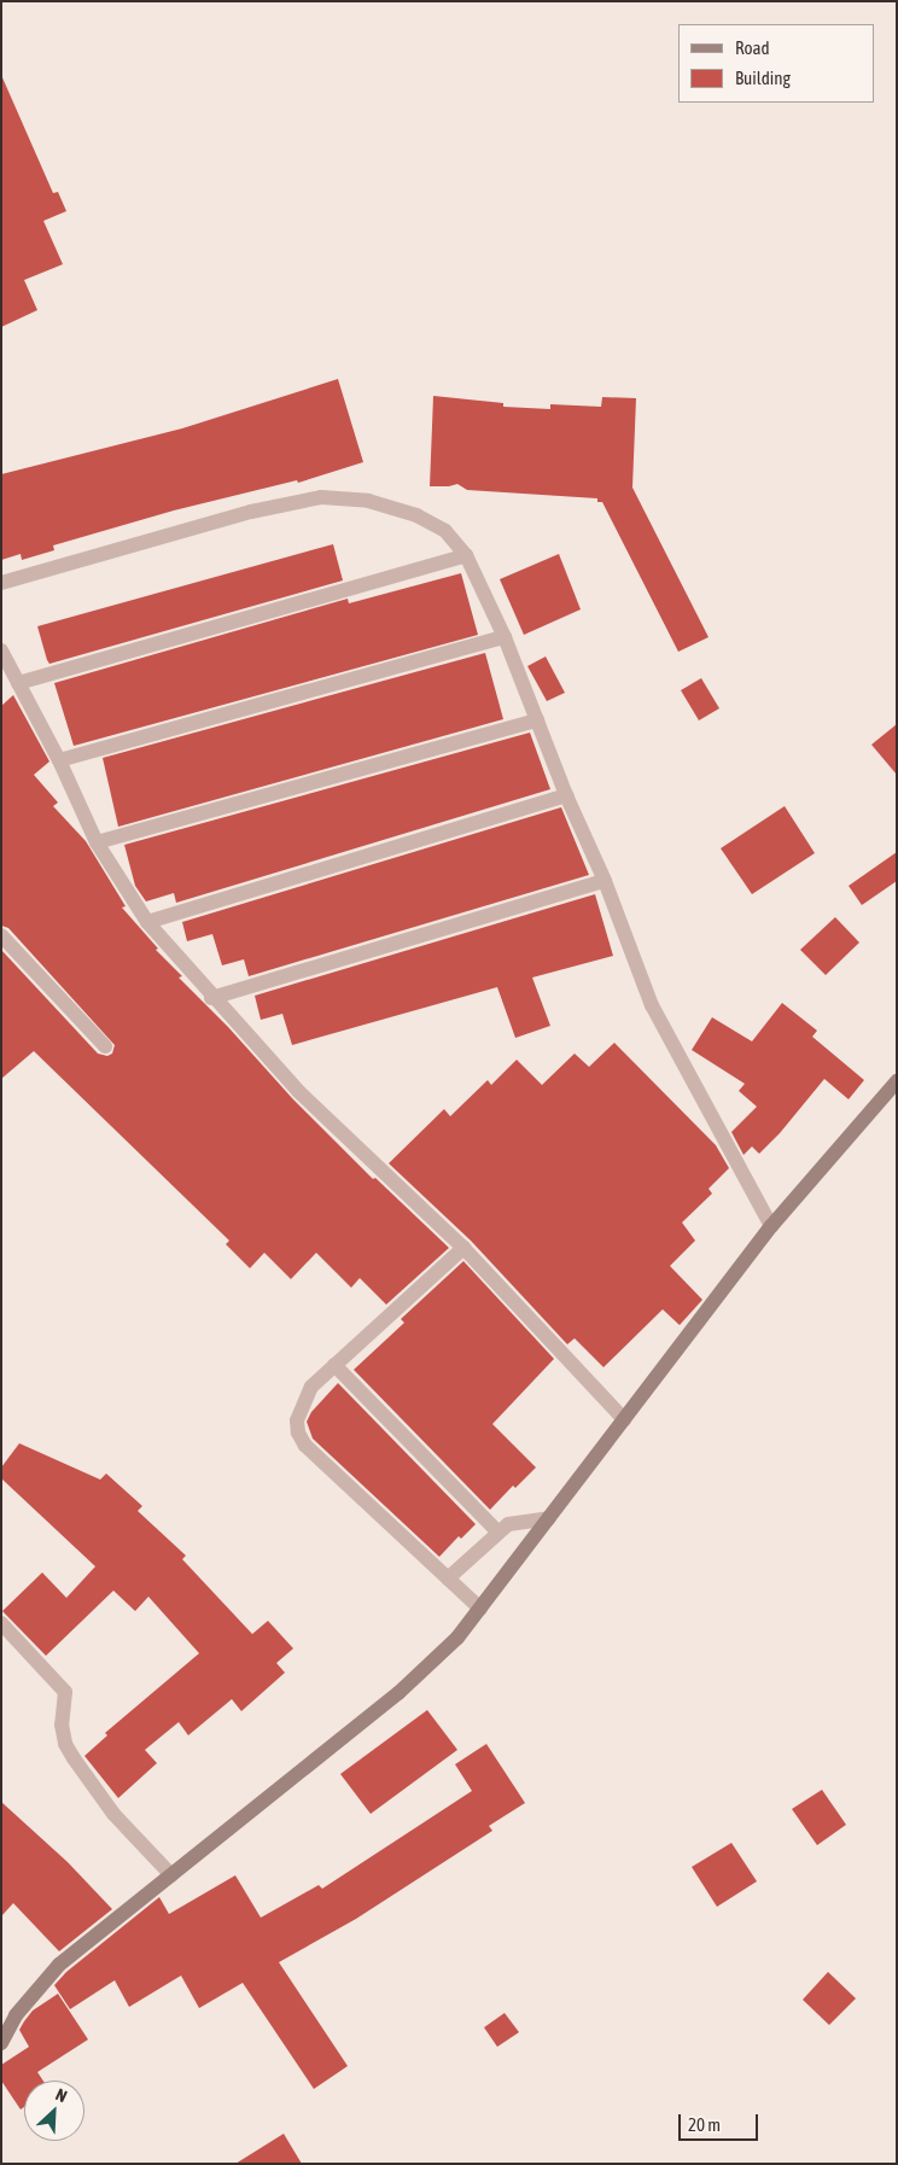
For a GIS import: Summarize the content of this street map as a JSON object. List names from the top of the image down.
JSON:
{
  "legend": ["Road", "Building"],
  "scale_bar": "20 m",
  "north": "top right"
}
